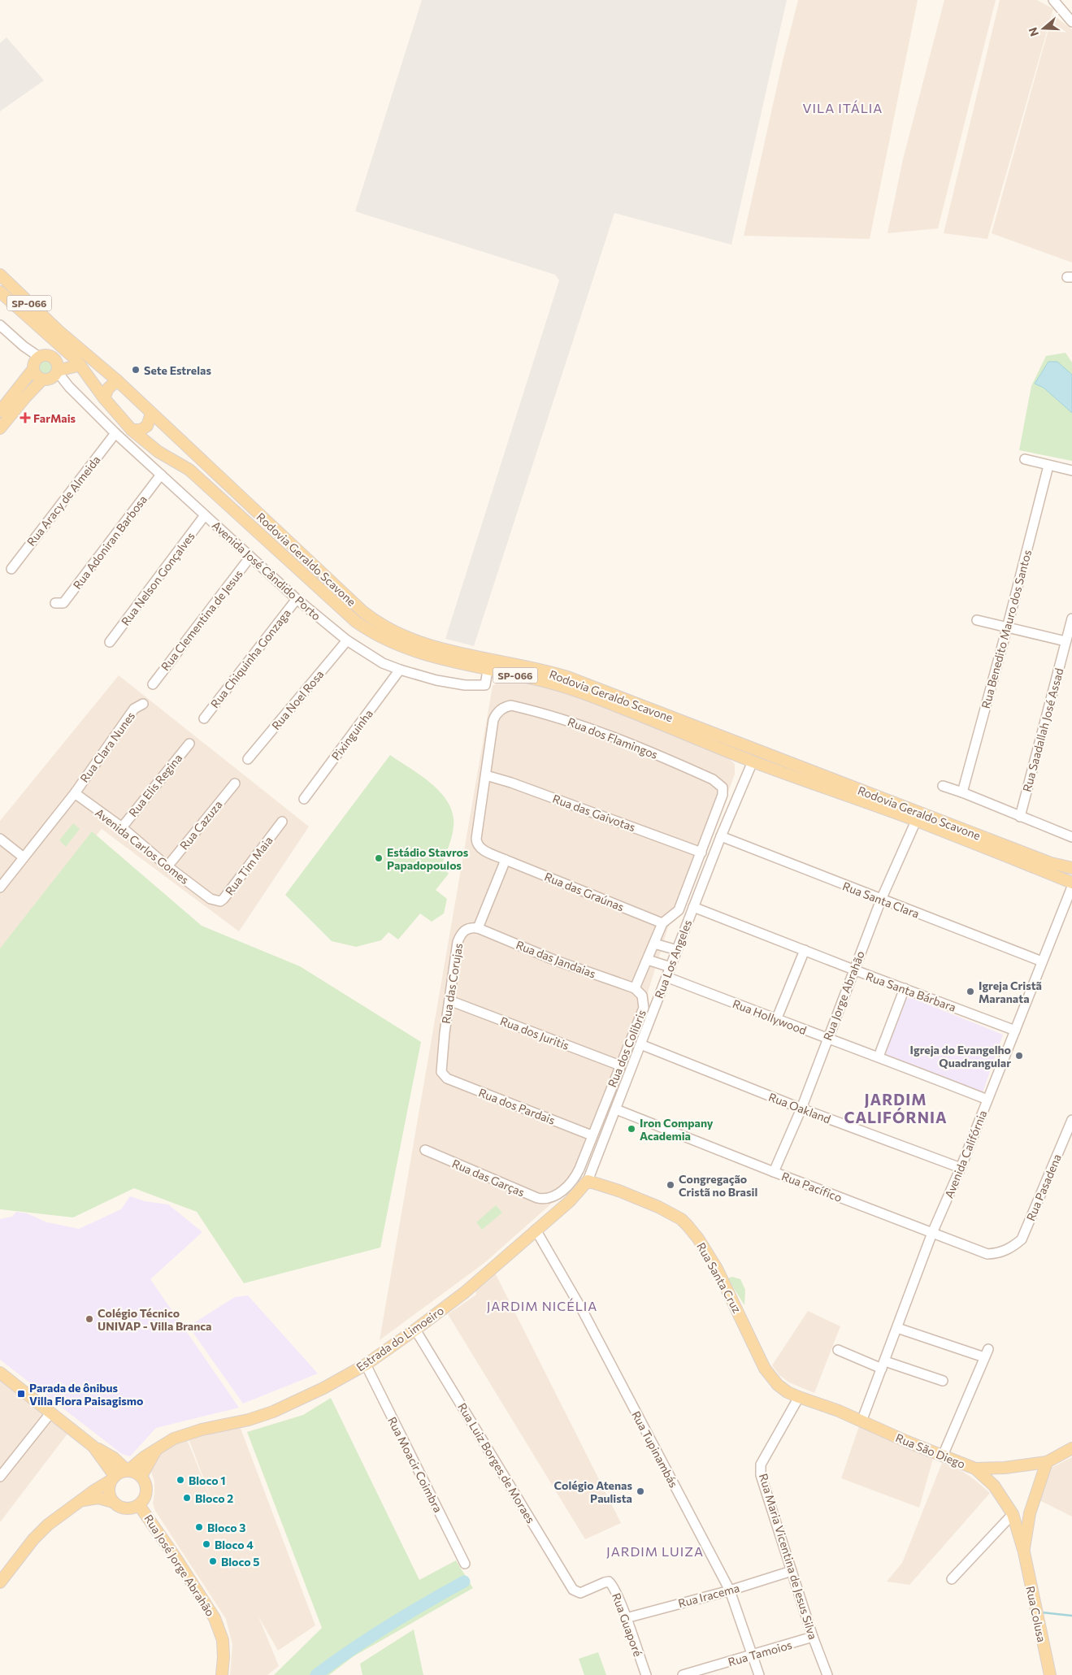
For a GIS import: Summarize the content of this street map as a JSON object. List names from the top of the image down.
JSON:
{
  "streets": {
    "main road": [
      "SP-066",
      "Rodovia Geraldo Scavone",
      "Rua Santa Cruz",
      "Estrada do Limoeiro",
      "Rua São Diego",
      "Rua José Jorge Abrahão",
      "Rua Colusa"
    ],
    "street": [
      "Rua Aracy de Almeida",
      "Rua Adoniran Barbosa",
      "Avenida José Cândido Porto",
      "Rua Nelson Gonçalves",
      "Rua Clementina de Jesus",
      "Rua Benedito Mauro dos Santos",
      "Rua Chiquinha Gonzaga",
      "Rua Noel Rosa",
      "Rua Saadallah José Assad",
      "Pixinguinha",
      "Rua dos Flamingos",
      "Rua Clara Nunes",
      "Rua Elis Regina",
      "Rua das Gaivotas",
      "Rua Cazuza",
      "Avenida Carlos Gomes",
      "Rua Tim Maia",
      "Rua das Graúnas",
      "Rua Santa Clara",
      "Rua das Jandaias",
      "Rua Los Angeles",
      "Rua das Corujas",
      "Rua Santa Bárbara",
      "Rua Jorge Abrahão",
      "Rua Hollywood",
      "Rua dos Juritis",
      "Rua dos Colibris",
      "Rua dos Pardais",
      "Rua Oakland",
      "Avenida Califórnia",
      "Rua das Garças",
      "Rua Pacífico",
      "Rua Pasadena",
      "Rua Tupinambás",
      "Rua Luiz Borges de Moraes",
      "Rua Moacir Coimbra",
      "Rua Maria Vicentina de Jesus Silva",
      "Rua Iracema",
      "Rua Guaporé",
      "Rua Tamoios"
    ]
  },
  "crossings": [
    ["Rua Aracy de Almeida", "Avenida José Cândido Porto"],
    ["Rua Adoniran Barbosa", "Avenida José Cândido Porto"],
    ["Rodovia Geraldo Scavone", "Avenida José Cândido Porto"],
    ["Rodovia Geraldo Scavone", "Rua Los Angeles"],
    ["Rodovia Geraldo Scavone", "Rua Jorge Abrahão"],
    ["Avenida José Cândido Porto", "Rua Nelson Gonçalves"],
    ["Avenida José Cândido Porto", "Rua Clementina de Jesus"],
    ["Avenida José Cândido Porto", "Rua Chiquinha Gonzaga"],
    ["Avenida José Cândido Porto", "Rua Noel Rosa"],
    ["Avenida José Cândido Porto", "Pixinguinha"],
    ["Rua dos Flamingos", "Rua das Gaivotas"],
    ["Rua Clara Nunes", "Avenida Carlos Gomes"],
    ["Rua Elis Regina", "Avenida Carlos Gomes"],
    ["Rua Cazuza", "Avenida Carlos Gomes"],
    ["Avenida Carlos Gomes", "Rua Tim Maia"],
    ["Rua Santa Clara", "Rua Los Angeles"],
    ["Rua Santa Clara", "Rua Jorge Abrahão"],
    ["Rua Santa Clara", "Avenida Califórnia"],
    ["Rua das Jandaias", "Rua das Corujas"],
    ["Rua das Jandaias", "Rua dos Colibris"],
    ["Rua Los Angeles", "Rua Santa Bárbara"],
    ["Rua Los Angeles", "Rua Hollywood"],
    ["Rua Los Angeles", "Rua Oakland"],
    ["Rua Los Angeles", "Rua Pacífico"],
    ["Rua Los Angeles", "Rua Santa Cruz"],
    ["Rua Los Angeles", "Estrada do Limoeiro"],
    ["Rua das Corujas", "Rua dos Juritis"],
    ["Rua das Corujas", "Rua dos Pardais"],
    ["Rua Santa Bárbara", "Rua Jorge Abrahão"],
    ["Rua Santa Bárbara", "Avenida Califórnia"],
    ["Rua Jorge Abrahão", "Rua Hollywood"],
    ["Rua Jorge Abrahão", "Rua Oakland"],
    ["Rua Jorge Abrahão", "Rua Pacífico"],
    ["Rua Hollywood", "Avenida Califórnia"],
    ["Rua dos Juritis", "Rua dos Colibris"],
    ["Rua dos Colibris", "Rua dos Pardais"],
    ["Rua dos Colibris", "Rua das Garças"],
    ["Rua Oakland", "Avenida Califórnia"],
    ["Avenida Califórnia", "Rua Pacífico"],
    ["Avenida Califórnia", "Rua São Diego"],
    ["Rua Pacífico", "Rua Pasadena"],
    ["Rua Santa Cruz", "Estrada do Limoeiro"],
    ["Rua Santa Cruz", "Rua Maria Vicentina de Jesus Silva"],
    ["Estrada do Limoeiro", "Rua Tupinambás"],
    ["Estrada do Limoeiro", "Rua Luiz Borges de Moraes"],
    ["Estrada do Limoeiro", "Rua Moacir Coimbra"],
    ["Estrada do Limoeiro", "Rua José Jorge Abrahão"],
    ["Rua Tupinambás", "Rua Iracema"],
    ["Rua Tupinambás", "Rua Tamoios"],
    ["Rua São Diego", "Rua Colusa"],
    ["Rua Luiz Borges de Moraes", "Rua Guaporé"],
    ["Rua Maria Vicentina de Jesus Silva", "Rua Iracema"],
    ["Rua Maria Vicentina de Jesus Silva", "Rua Tamoios"],
    ["Rua Iracema", "Rua Guaporé"]
  ],
  "districts": [
    "VILA ITÁLIA",
    "JARDIM CALIFÓRNIA",
    "JARDIM NICÉLIA",
    "JARDIM LUIZA"
  ],
  "places": {
    "other": [
      "Sete Estrelas",
      "Estádio Stavros Papadopoulos",
      "Igreja Cristã Maranata",
      "Igreja do Evangelho Quadrangular",
      "Iron Company Academia",
      "Congregação Cristã no Brasil",
      "Colégio Técnico UNIVAP - Villa Branca",
      "Bloco 1",
      "Colégio Atenas Paulista",
      "Bloco 2",
      "Bloco 3",
      "Bloco 4",
      "Bloco 5"
    ],
    "health": ["FarMais"],
    "transit": ["Parada de ônibus Villa Flora Paisagismo"]
  },
  "north": "left"
}
